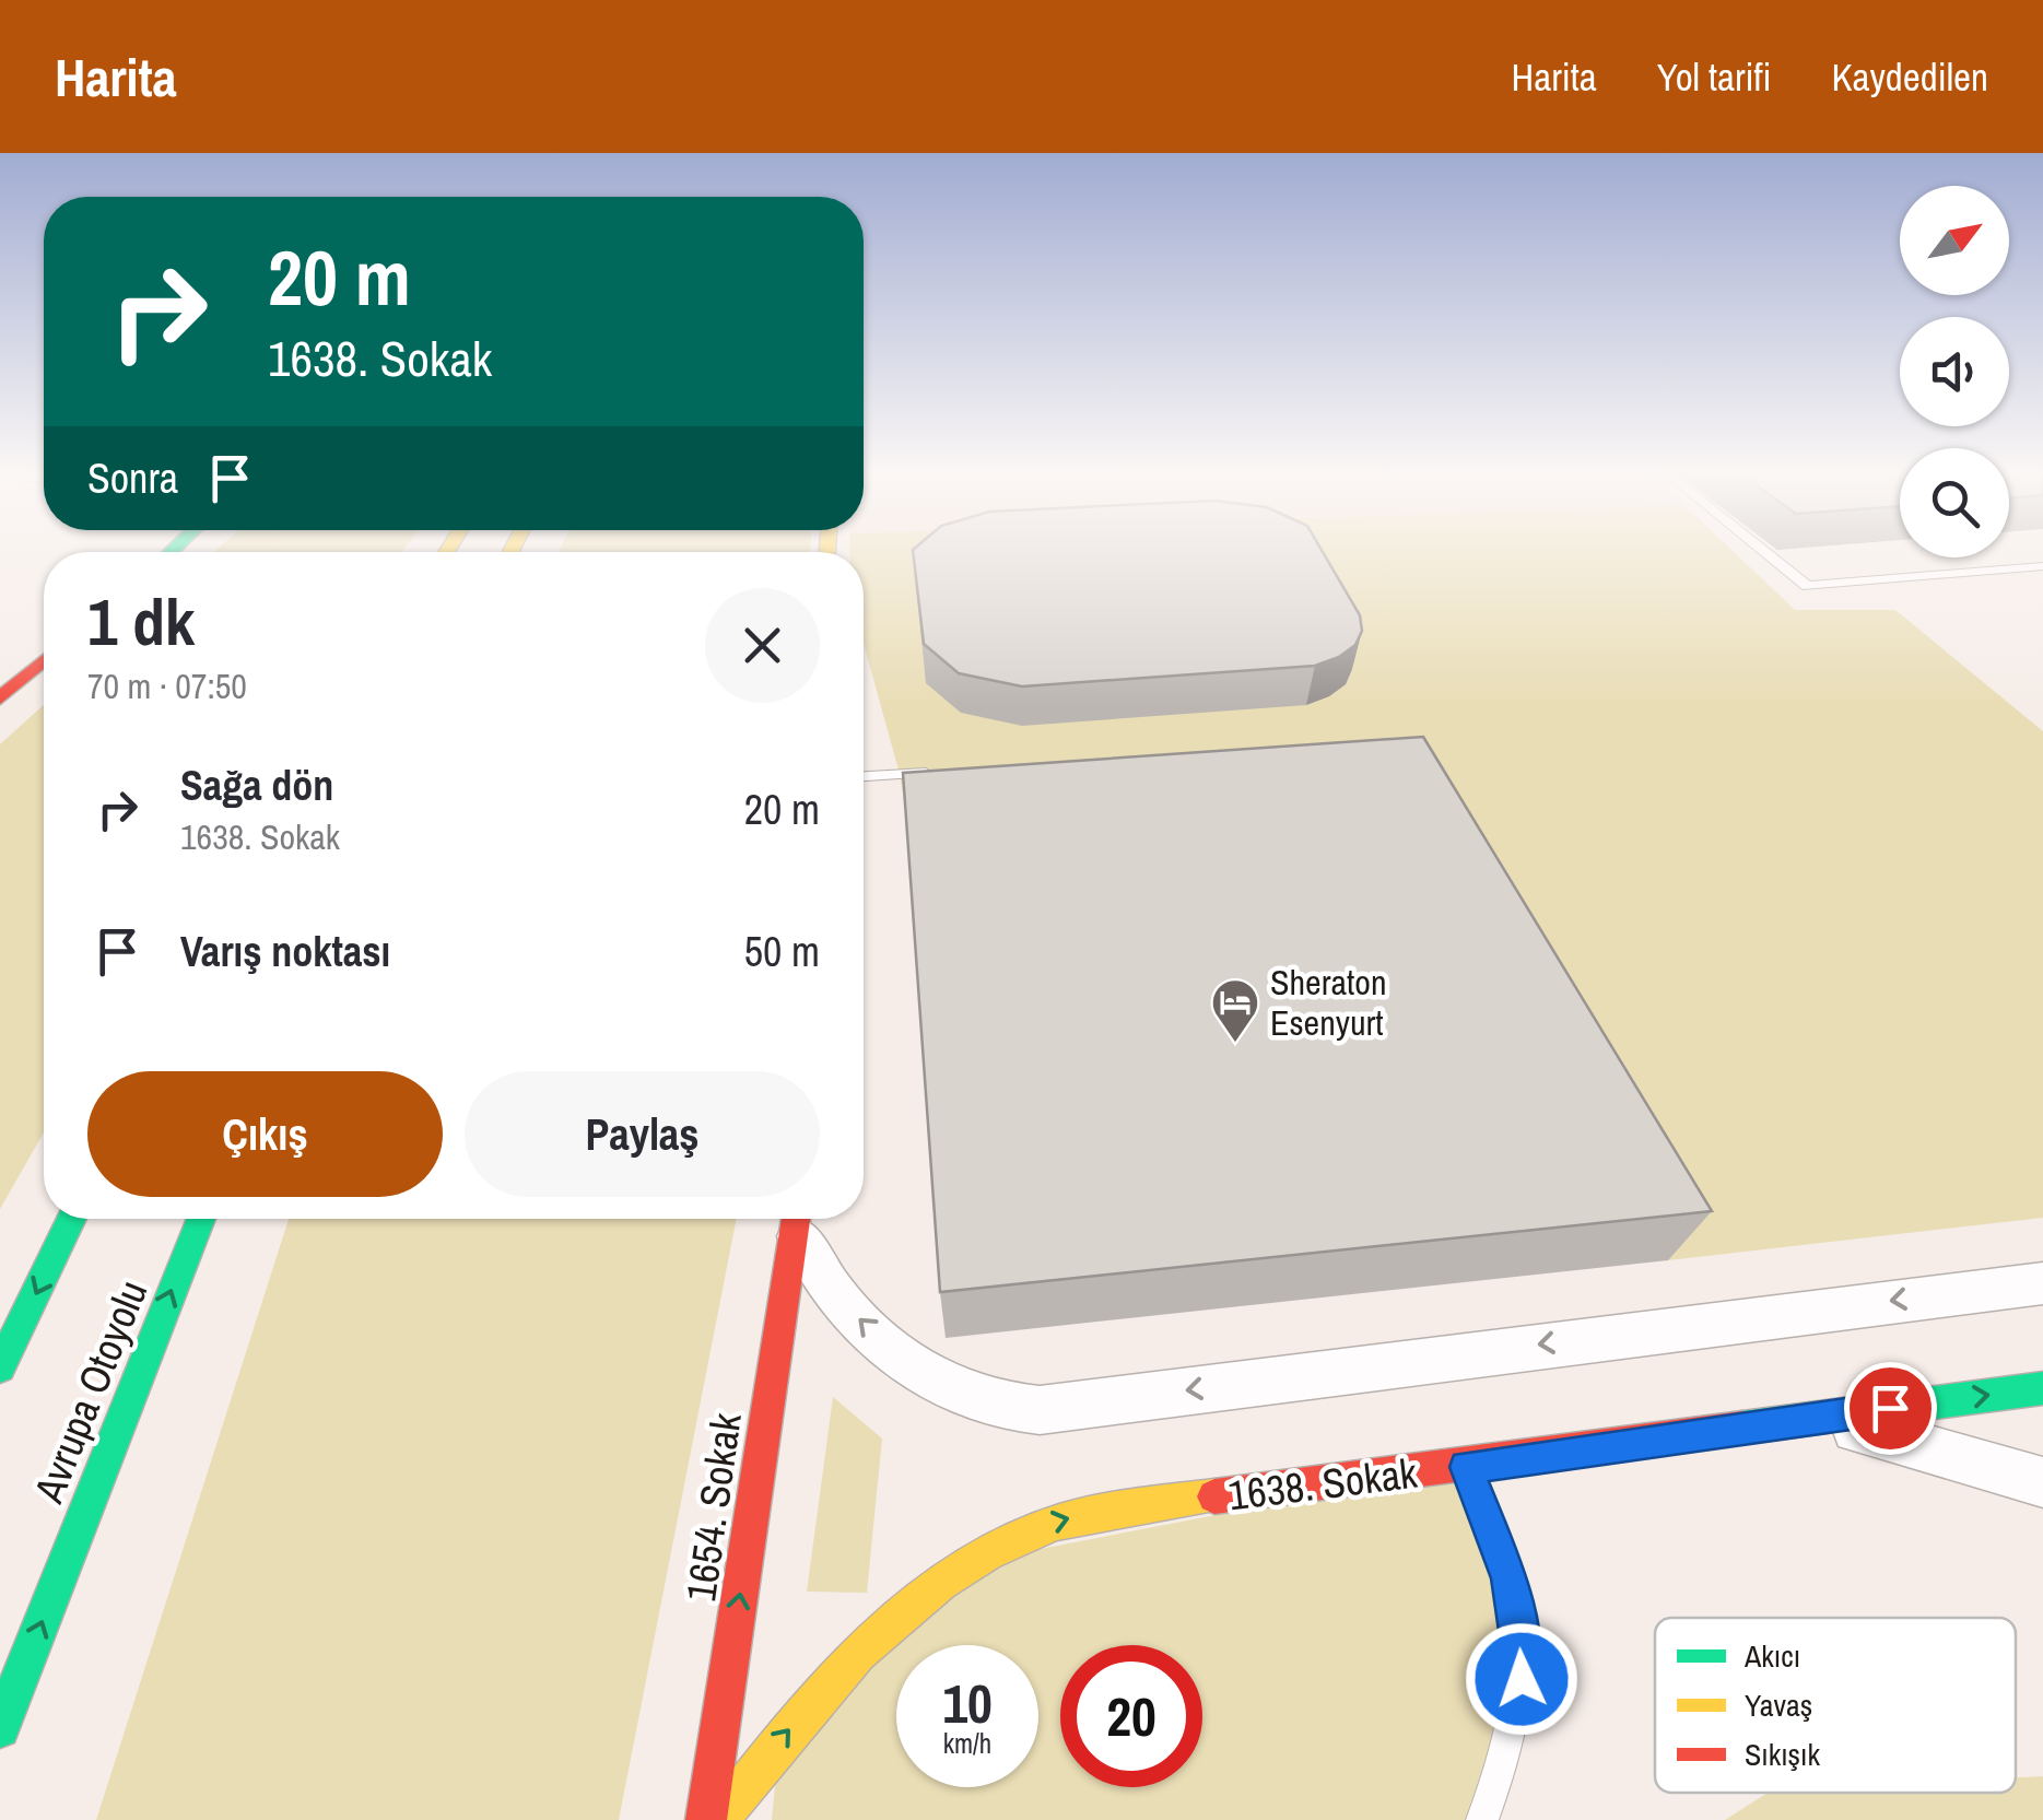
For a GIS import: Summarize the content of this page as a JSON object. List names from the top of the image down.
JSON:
{
  "streets": {
    "main road": ["Avrupa Otoyolu", "1638. Sokak", "1654. Sokak"]
  },
  "one_way": ["1638. Sokak", "1654. Sokak"],
  "places": {
    "hotel": ["Sheraton Esenyurt"]
  },
  "legend": ["Akıcı", "Yavaş", "Sıkışık"],
  "north": "top right",
  "page": {
    "header": "Harita",
    "nav": ["Harita", "Yol tarifi", "Kaydedilen"],
    "turn": ["20 m", "1638. Sokak"],
    "then": "Sonra",
    "heading": ["1 dk", "70 m · 07:50"],
    "list": [
      {
        "name": "Sağa dön",
        "note": "1638. Sokak",
        "value": "20 m"
      },
      {
        "name": "Varış noktası",
        "value": "50 m"
      }
    ],
    "buttons": ["Çıkış", "Paylaş"],
    "speed": "10 km/h",
    "limit": "20"
  }
}
